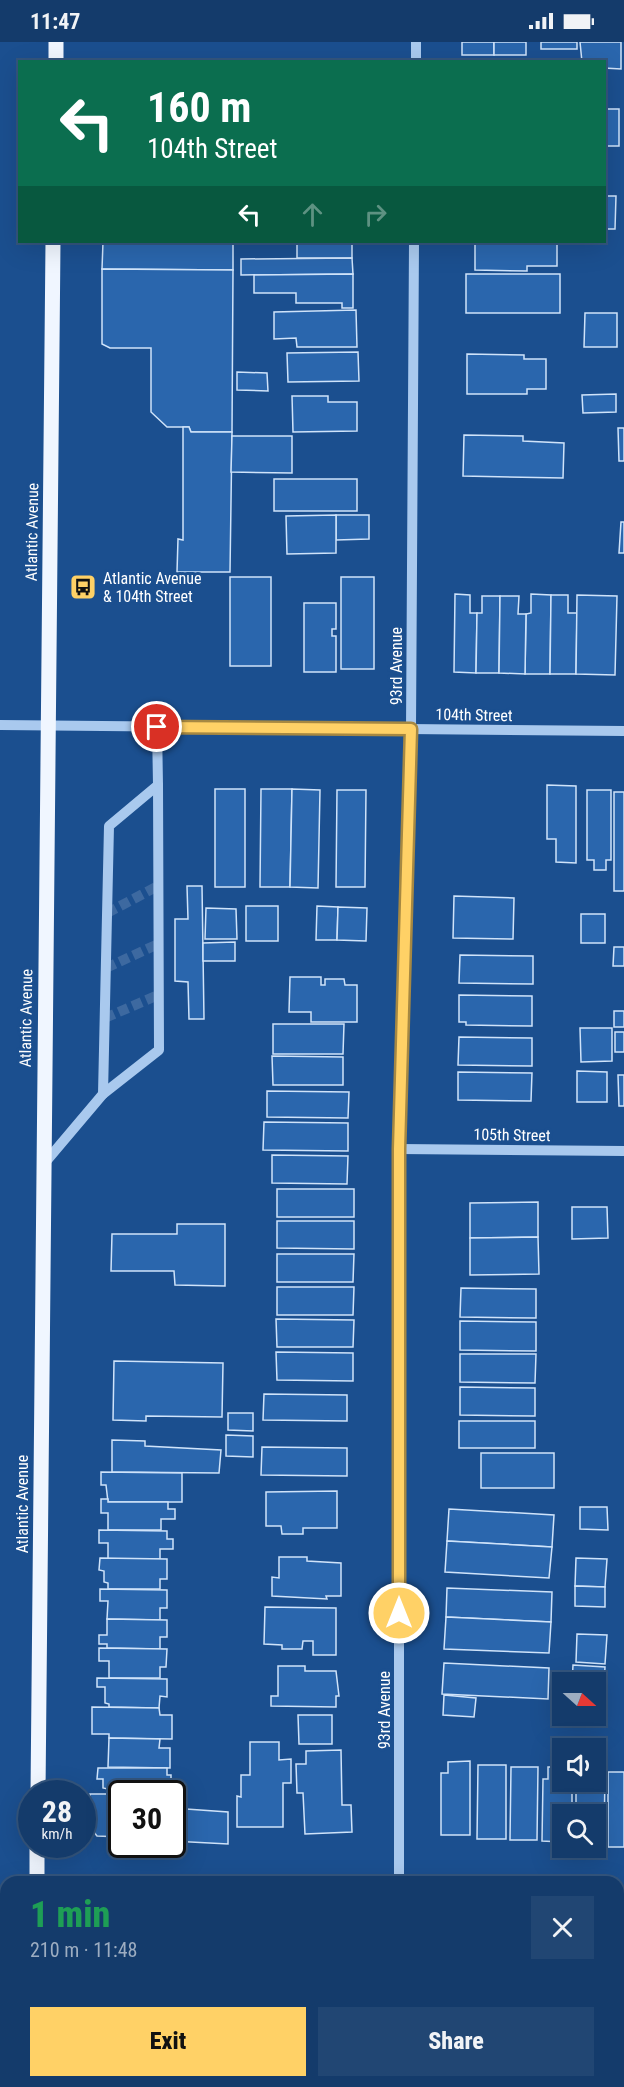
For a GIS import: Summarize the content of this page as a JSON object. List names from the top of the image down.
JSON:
{
  "streets": {
    "main road": ["Atlantic Avenue"],
    "street": ["93rd Avenue", "104th Street", "105th Street"]
  },
  "crossings": [
    ["Atlantic Avenue", "104th Street"],
    ["93rd Avenue", "104th Street"],
    ["93rd Avenue", "105th Street"]
  ],
  "places": {
    "bus stop": ["Atlantic Avenue & 104th Street"]
  },
  "north": "right",
  "page": {
    "status": "11:47",
    "turn": ["160 m", "104th Street"],
    "speed": "28 km/h",
    "limit": "30",
    "heading": ["1 min", "210 m · 11:48"],
    "buttons": ["Exit", "Share"]
  }
}
